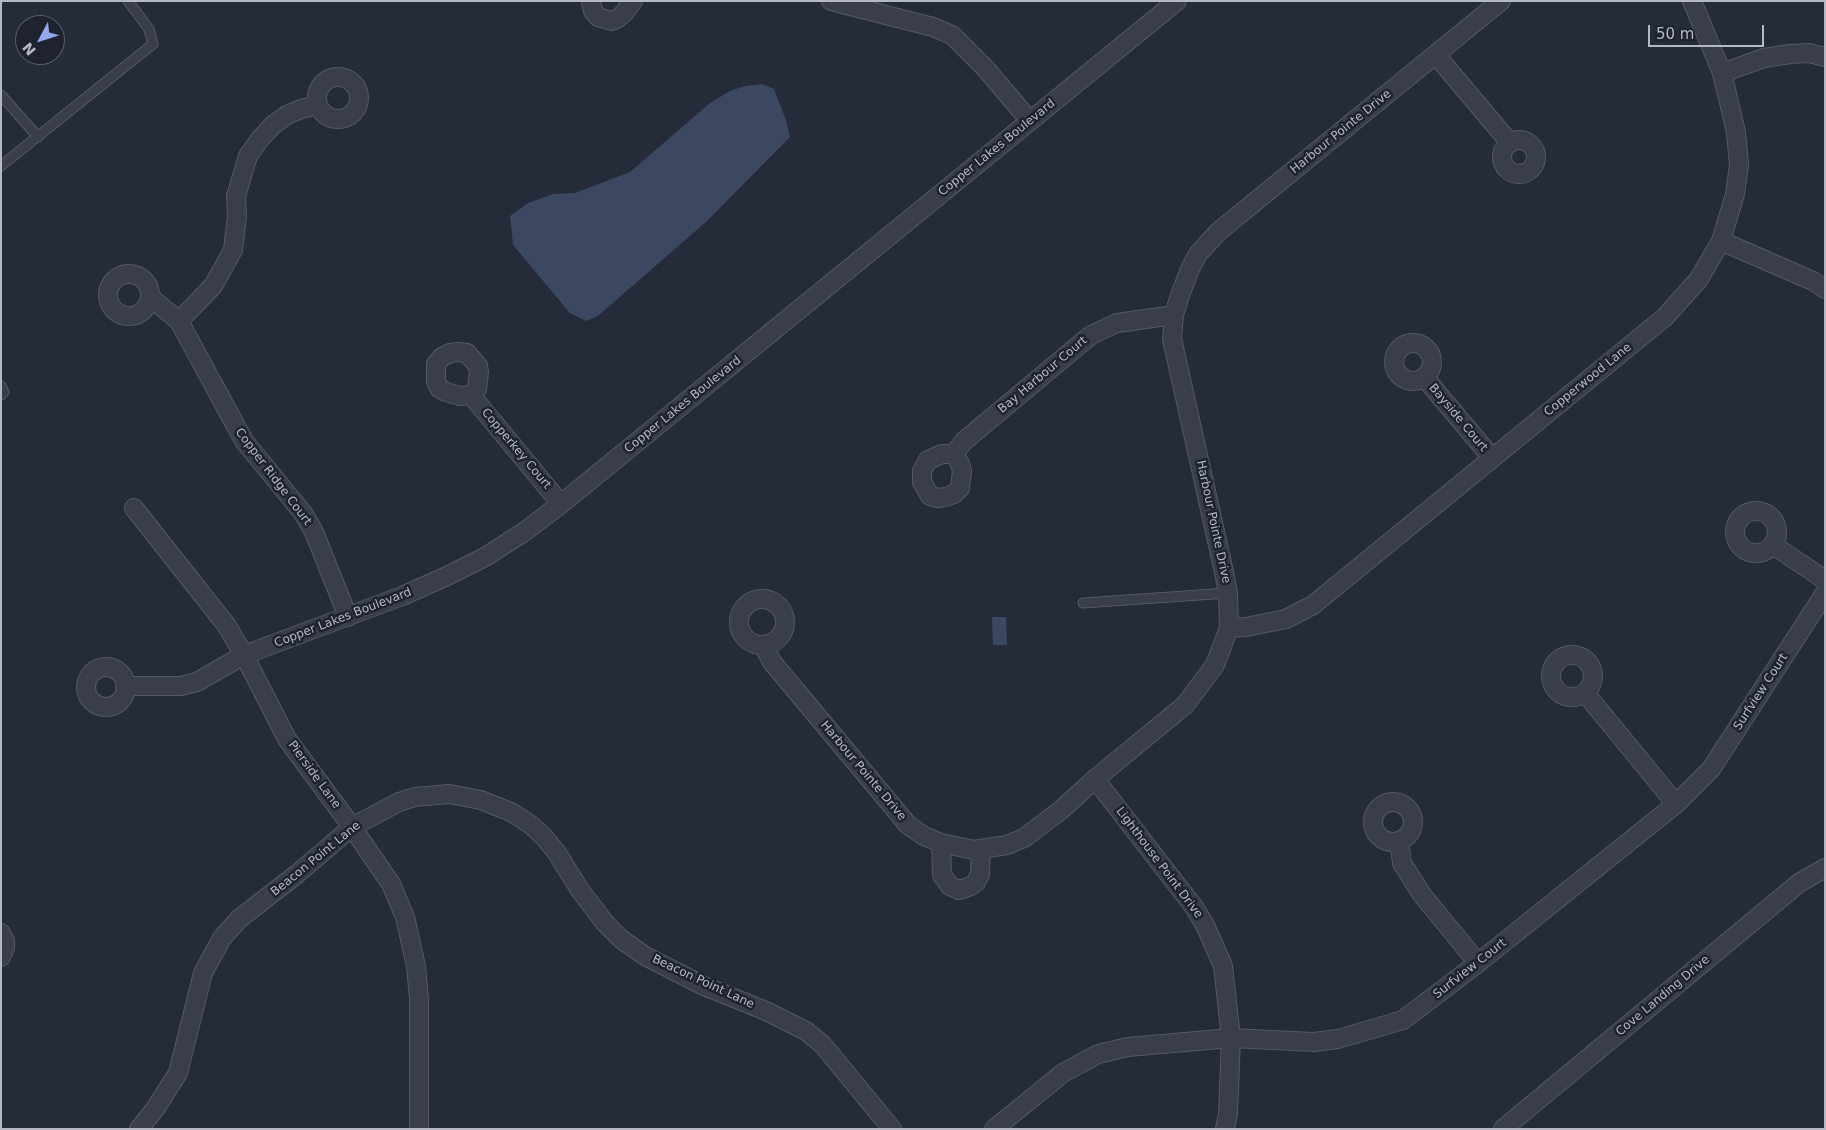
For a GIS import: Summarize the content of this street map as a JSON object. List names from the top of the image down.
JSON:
{
  "streets": {
    "street": [
      "Harbour Pointe Drive",
      "Copper Lakes Boulevard",
      "Bay Harbour Court",
      "Copperwood Lane",
      "Bayside Court",
      "Copperkey Court",
      "Copper Ridge Court",
      "Surfview Court",
      "Pierside Lane",
      "Beacon Point Lane",
      "Lighthouse Point Drive",
      "Cove Landing Drive"
    ]
  },
  "crossings": [
    ["Harbour Pointe Drive", "Bay Harbour Court"],
    ["Harbour Pointe Drive", "Copperwood Lane"],
    ["Harbour Pointe Drive", "Lighthouse Point Drive"],
    ["Copper Lakes Boulevard", "Copperkey Court"],
    ["Copper Lakes Boulevard", "Copper Ridge Court"],
    ["Copper Lakes Boulevard", "Pierside Lane"],
    ["Copperwood Lane", "Bayside Court"],
    ["Surfview Court", "Lighthouse Point Drive"],
    ["Pierside Lane", "Beacon Point Lane"]
  ],
  "scale_bar": "50 m",
  "north": "bottom left"
}
